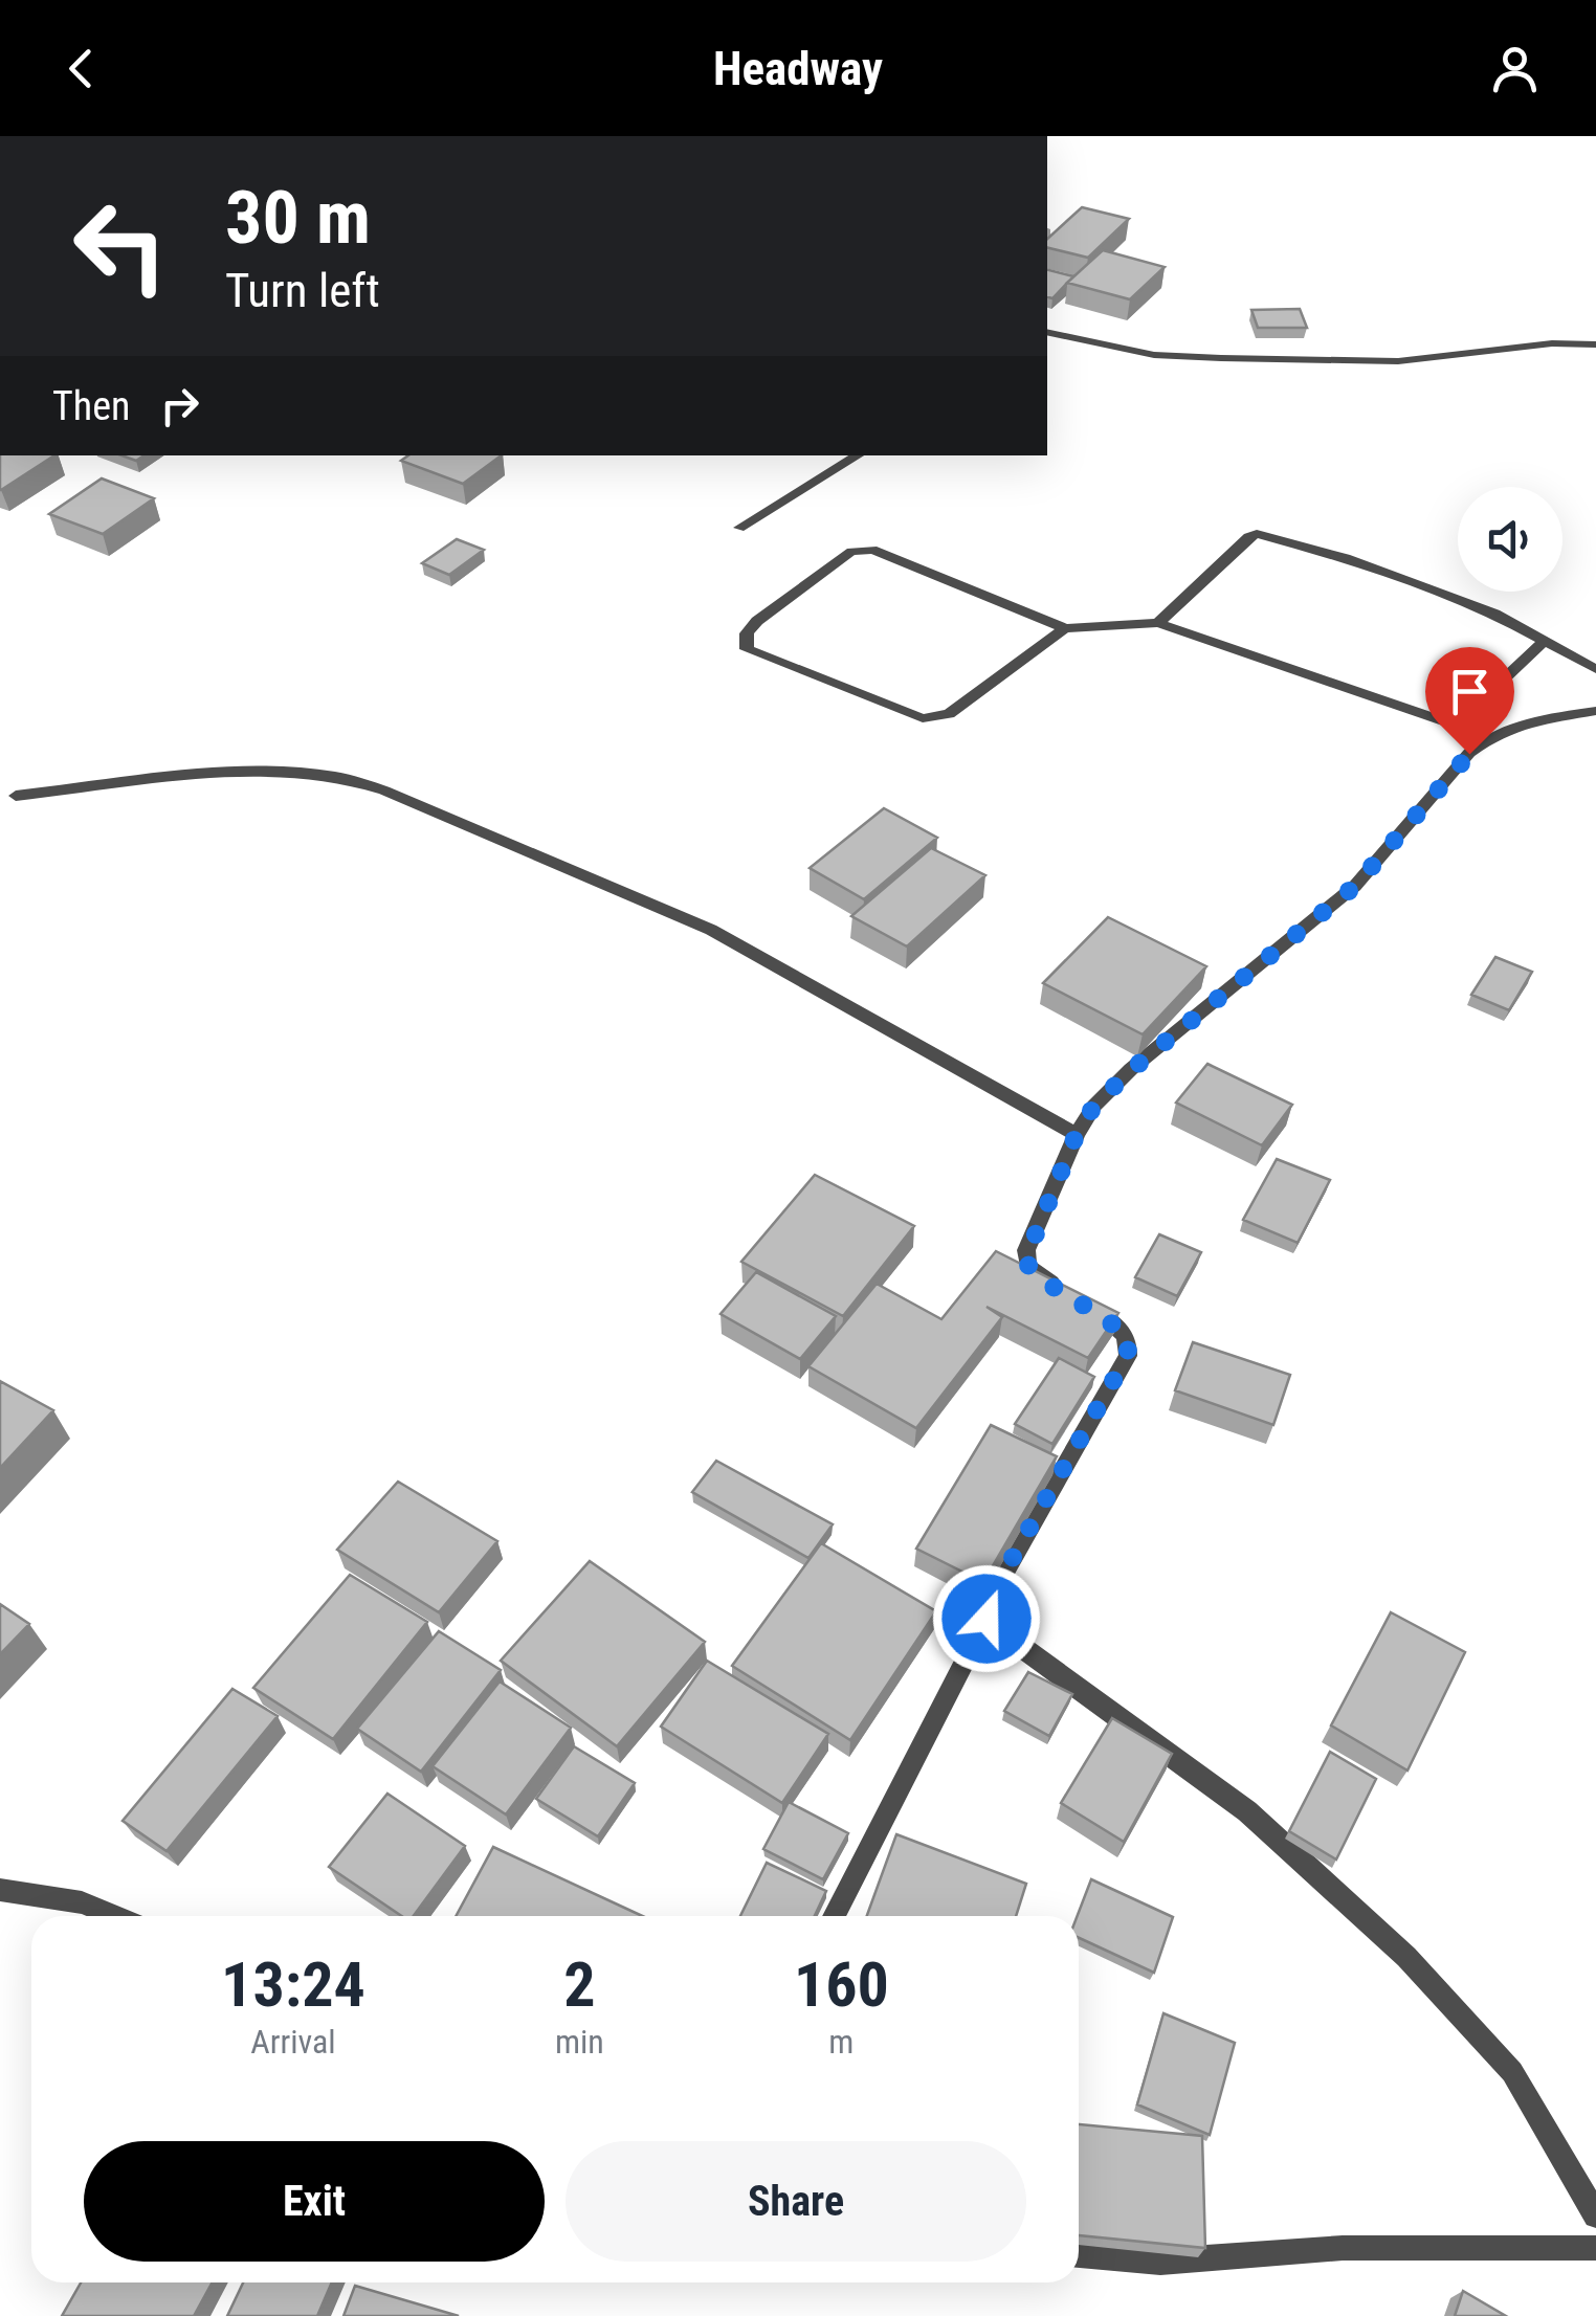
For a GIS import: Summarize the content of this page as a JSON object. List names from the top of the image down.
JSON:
{
  "page": {
    "header": "Headway",
    "turn": ["30 m", "Turn left"],
    "then": "Then",
    "eta": [
      "13:24",
      "Arrival",
      "2",
      "min",
      "160",
      "m"
    ],
    "buttons": ["Exit", "Share"]
  }
}
